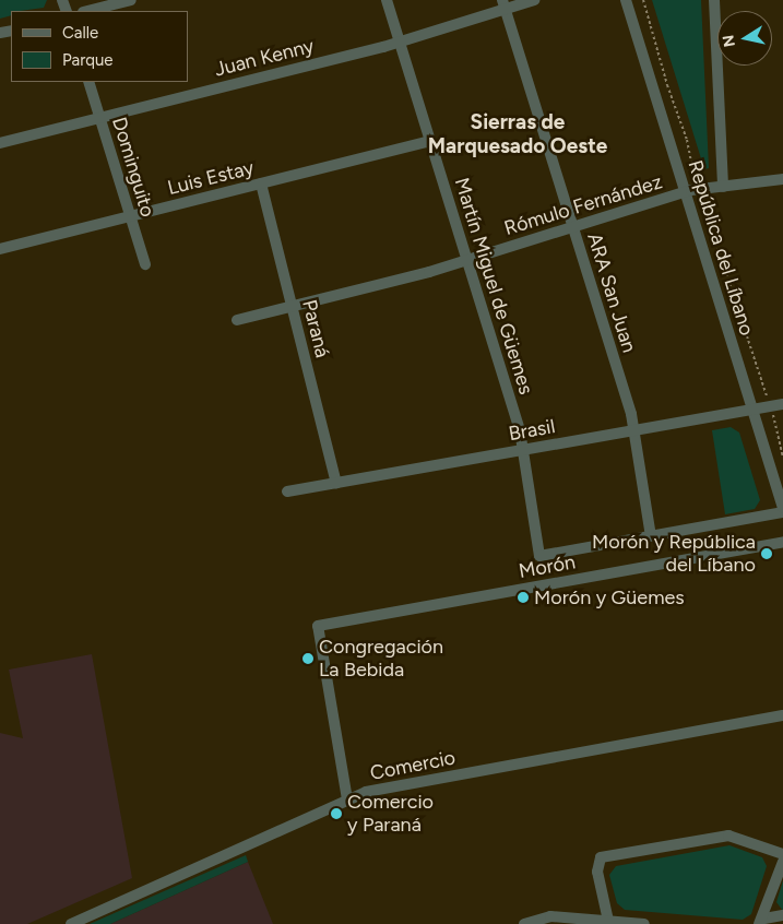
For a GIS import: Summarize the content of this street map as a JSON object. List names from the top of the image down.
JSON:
{
  "streets": {
    "street": [
      "Juan Kenny",
      "Dominguito",
      "Luis Estay",
      "Rómulo Fernández",
      "República del Líbano",
      "Martín Miguel de Güemes",
      "ARA San Juan",
      "Paraná",
      "Brasil",
      "Morón",
      "Comercio"
    ]
  },
  "crossings": [
    ["Juan Kenny", "Dominguito"],
    ["Juan Kenny", "Martín Miguel de Güemes"],
    ["Juan Kenny", "ARA San Juan"],
    ["Dominguito", "Luis Estay"],
    ["Luis Estay", "Martín Miguel de Güemes"],
    ["Luis Estay", "Paraná"],
    ["Rómulo Fernández", "República del Líbano"],
    ["Rómulo Fernández", "Martín Miguel de Güemes"],
    ["Rómulo Fernández", "ARA San Juan"],
    ["Rómulo Fernández", "Paraná"],
    ["República del Líbano", "Brasil"],
    ["Martín Miguel de Güemes", "Brasil"],
    ["Martín Miguel de Güemes", "Morón"],
    ["ARA San Juan", "Brasil"],
    ["ARA San Juan", "Morón"],
    ["Paraná", "Brasil"],
    ["Morón", "Comercio"]
  ],
  "districts": ["Sierras de Marquesado Oeste"],
  "places": [
    "Morón y República del Líbano",
    "Morón y Güemes",
    "Congregación La Bebida",
    "Comercio y Paraná"
  ],
  "legend": ["Calle", "Parque"],
  "north": "left"
}
